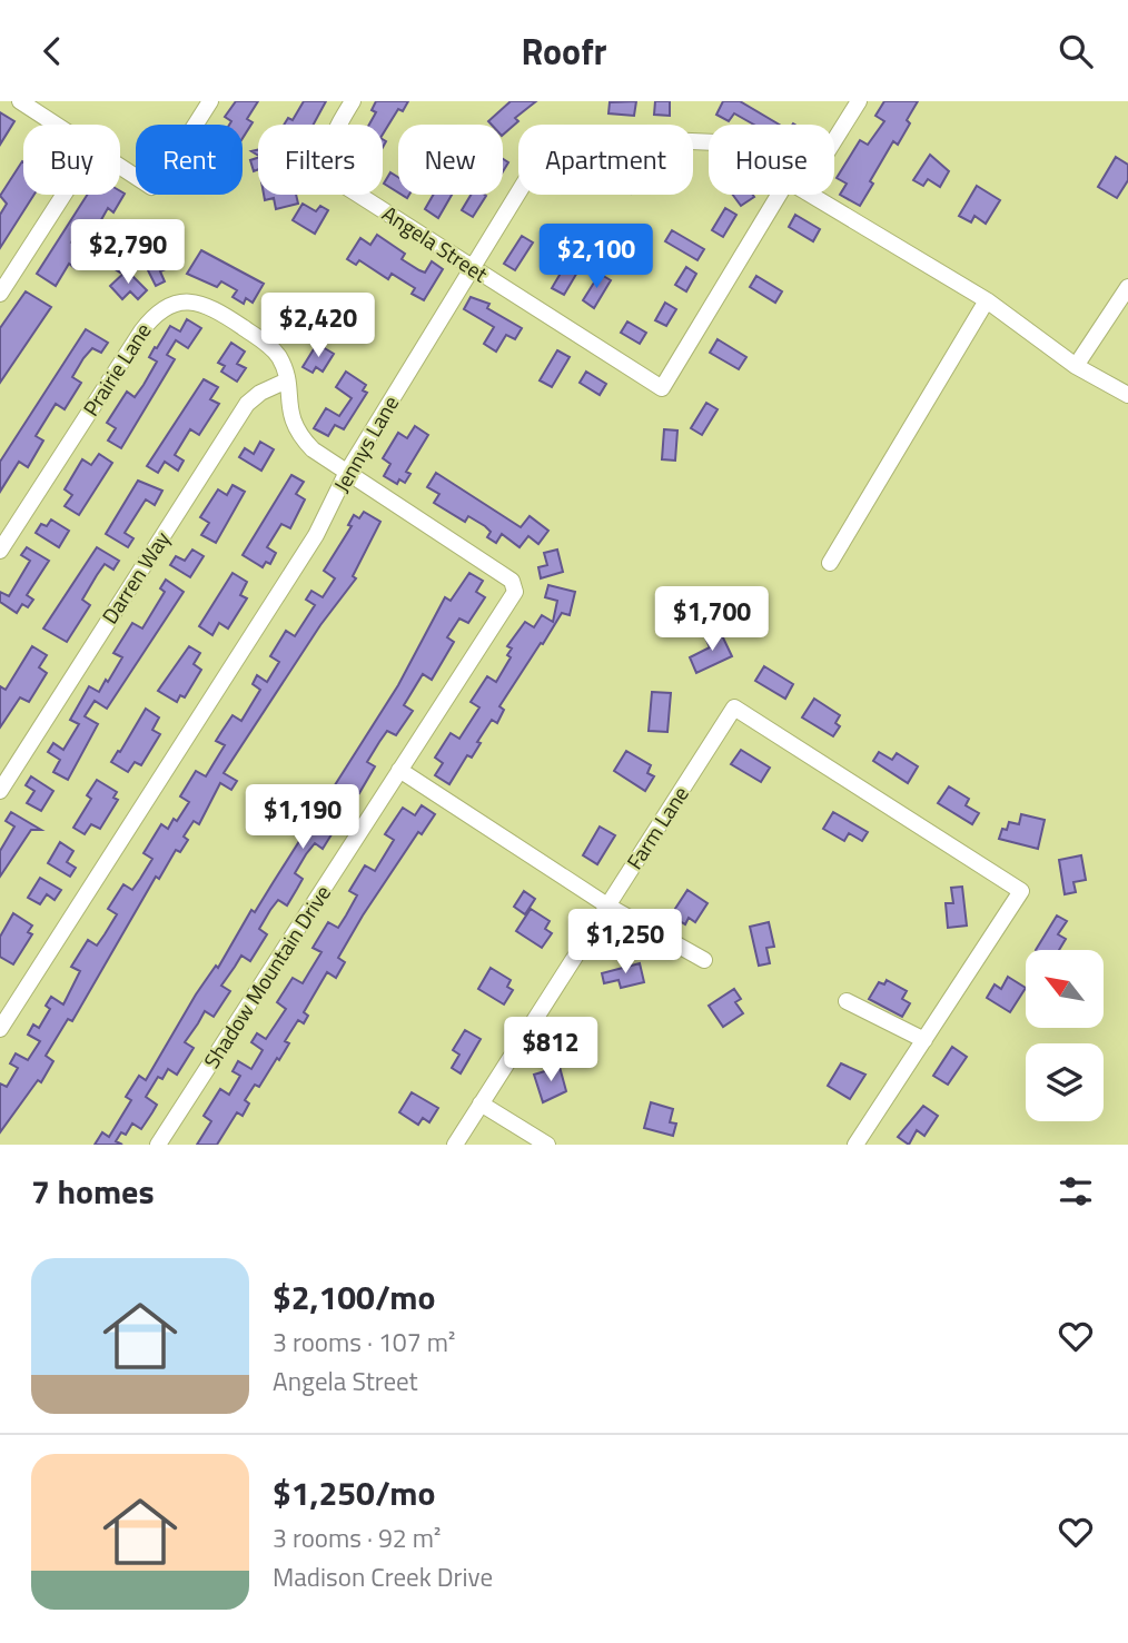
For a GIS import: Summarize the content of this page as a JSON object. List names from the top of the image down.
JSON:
{
  "streets": {
    "street": [
      "Angela Street",
      "Prairie Lane",
      "Jennys Lane",
      "Darren Way",
      "Farm Lane",
      "Shadow Mountain Drive"
    ]
  },
  "crossings": [
    ["Angela Street", "Jennys Lane"],
    ["Prairie Lane", "Jennys Lane"],
    ["Prairie Lane", "Darren Way"],
    ["Prairie Lane", "Shadow Mountain Drive"],
    ["Jennys Lane", "Shadow Mountain Drive"]
  ],
  "north": "top left",
  "page": {
    "header": "Roofr",
    "chip": [
      "Buy",
      "Rent",
      "Filters",
      "New",
      "Apartment",
      "House"
    ],
    "price": [
      "$2,790",
      "$2,100",
      "$2,420",
      "$1,700",
      "$1,190",
      "$1,250",
      "$812"
    ],
    "heading": "7 homes",
    "list": [
      {
        "name": "$2,100/mo",
        "note": "3 rooms · 107 m² · Angela Street"
      },
      {
        "name": "$1,250/mo",
        "note": "3 rooms · 92 m² · Madison Creek Drive"
      }
    ]
  }
}
